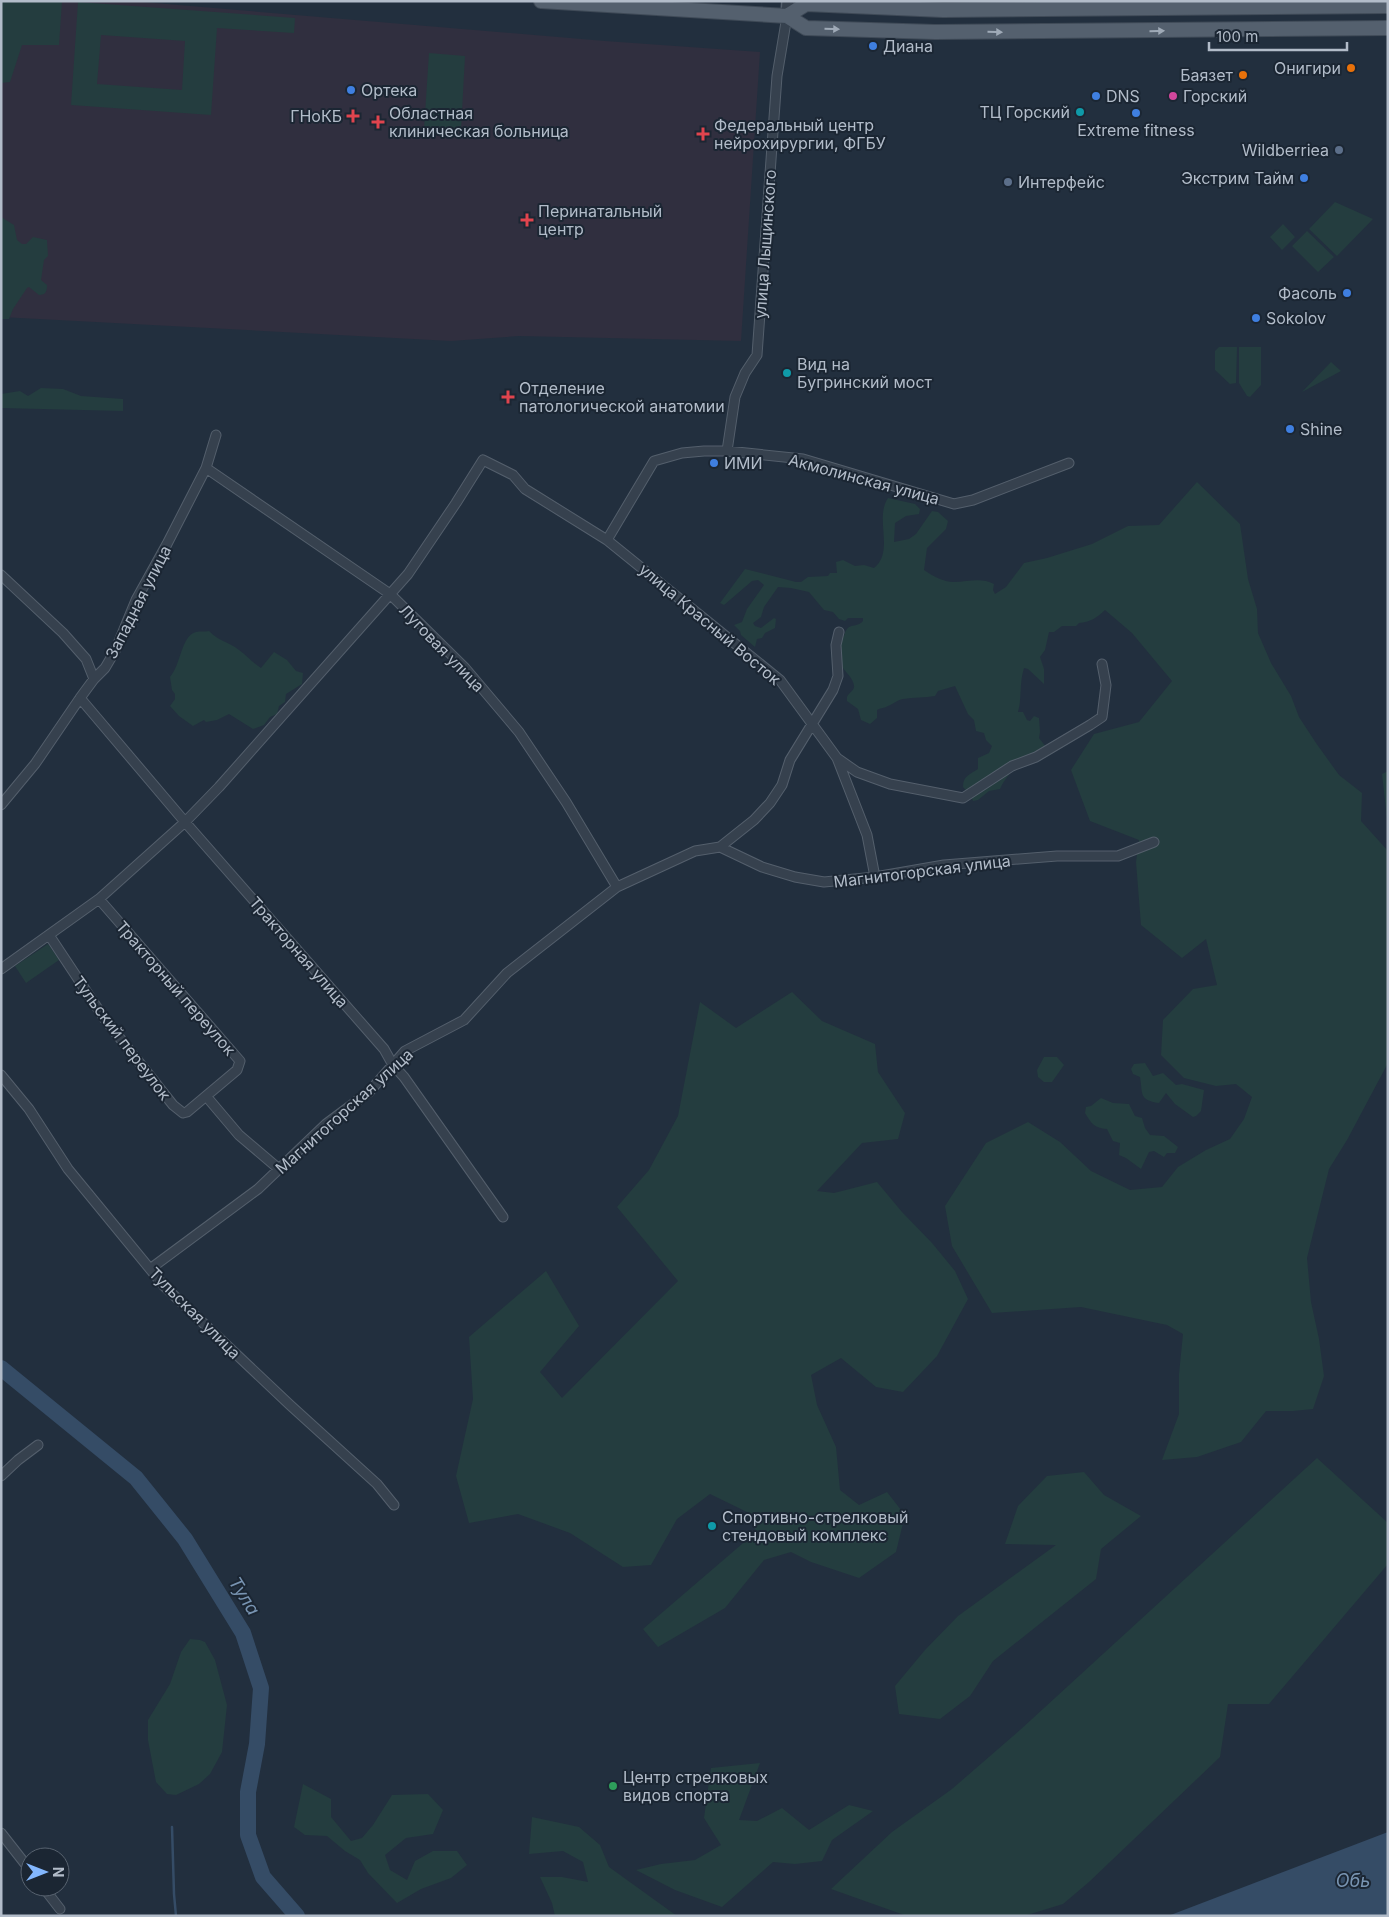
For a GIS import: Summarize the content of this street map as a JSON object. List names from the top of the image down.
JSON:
{
  "streets": {
    "street": [
      "улица Лыщинского",
      "Акмолинская улица",
      "Западная улица",
      "улица Красный Восток",
      "Луговая улица",
      "Магнитогорская улица",
      "Тракторная улица",
      "Тракторный переулок",
      "Тульский переулок",
      "Тульская улица"
    ]
  },
  "crossings": [
    ["улица Лыщинского", "Акмолинская улица"],
    ["Акмолинская улица", "улица Красный Восток"],
    ["Западная улица", "Луговая улица"],
    ["Западная улица", "Тракторная улица"],
    ["улица Красный Восток", "Луговая улица"],
    ["улица Красный Восток", "Магнитогорская улица"],
    ["Луговая улица", "Магнитогорская улица"],
    ["Магнитогорская улица", "Тракторная улица"],
    ["Магнитогорская улица", "Тульская улица"],
    ["Тракторный переулок", "Тульский переулок"]
  ],
  "water": ["Тула", "Обь"],
  "places": {
    "other": [
      "Диана",
      "Онигири",
      "Баязет",
      "Ортека",
      "DNS",
      "Горский",
      "ТЦ Горский",
      "Extreme fitness",
      "Wildberriea",
      "Экстрим Тайм",
      "Интерфейс",
      "Фасоль",
      "Sokolov",
      "Вид на Бугринский мост",
      "Shine",
      "ИМИ",
      "Спортивно-стрелковый стендовый комплекс",
      "Центр стрелковых видов спорта"
    ],
    "health": [
      "ГНоКБ",
      "Областная клиническая больница",
      "Федеральный центр нейрохирургии, ФГБУ",
      "Перинатальный центр",
      "Отделение патологической анатомии"
    ]
  },
  "scale_bar": "100 m",
  "north": "right"
}
